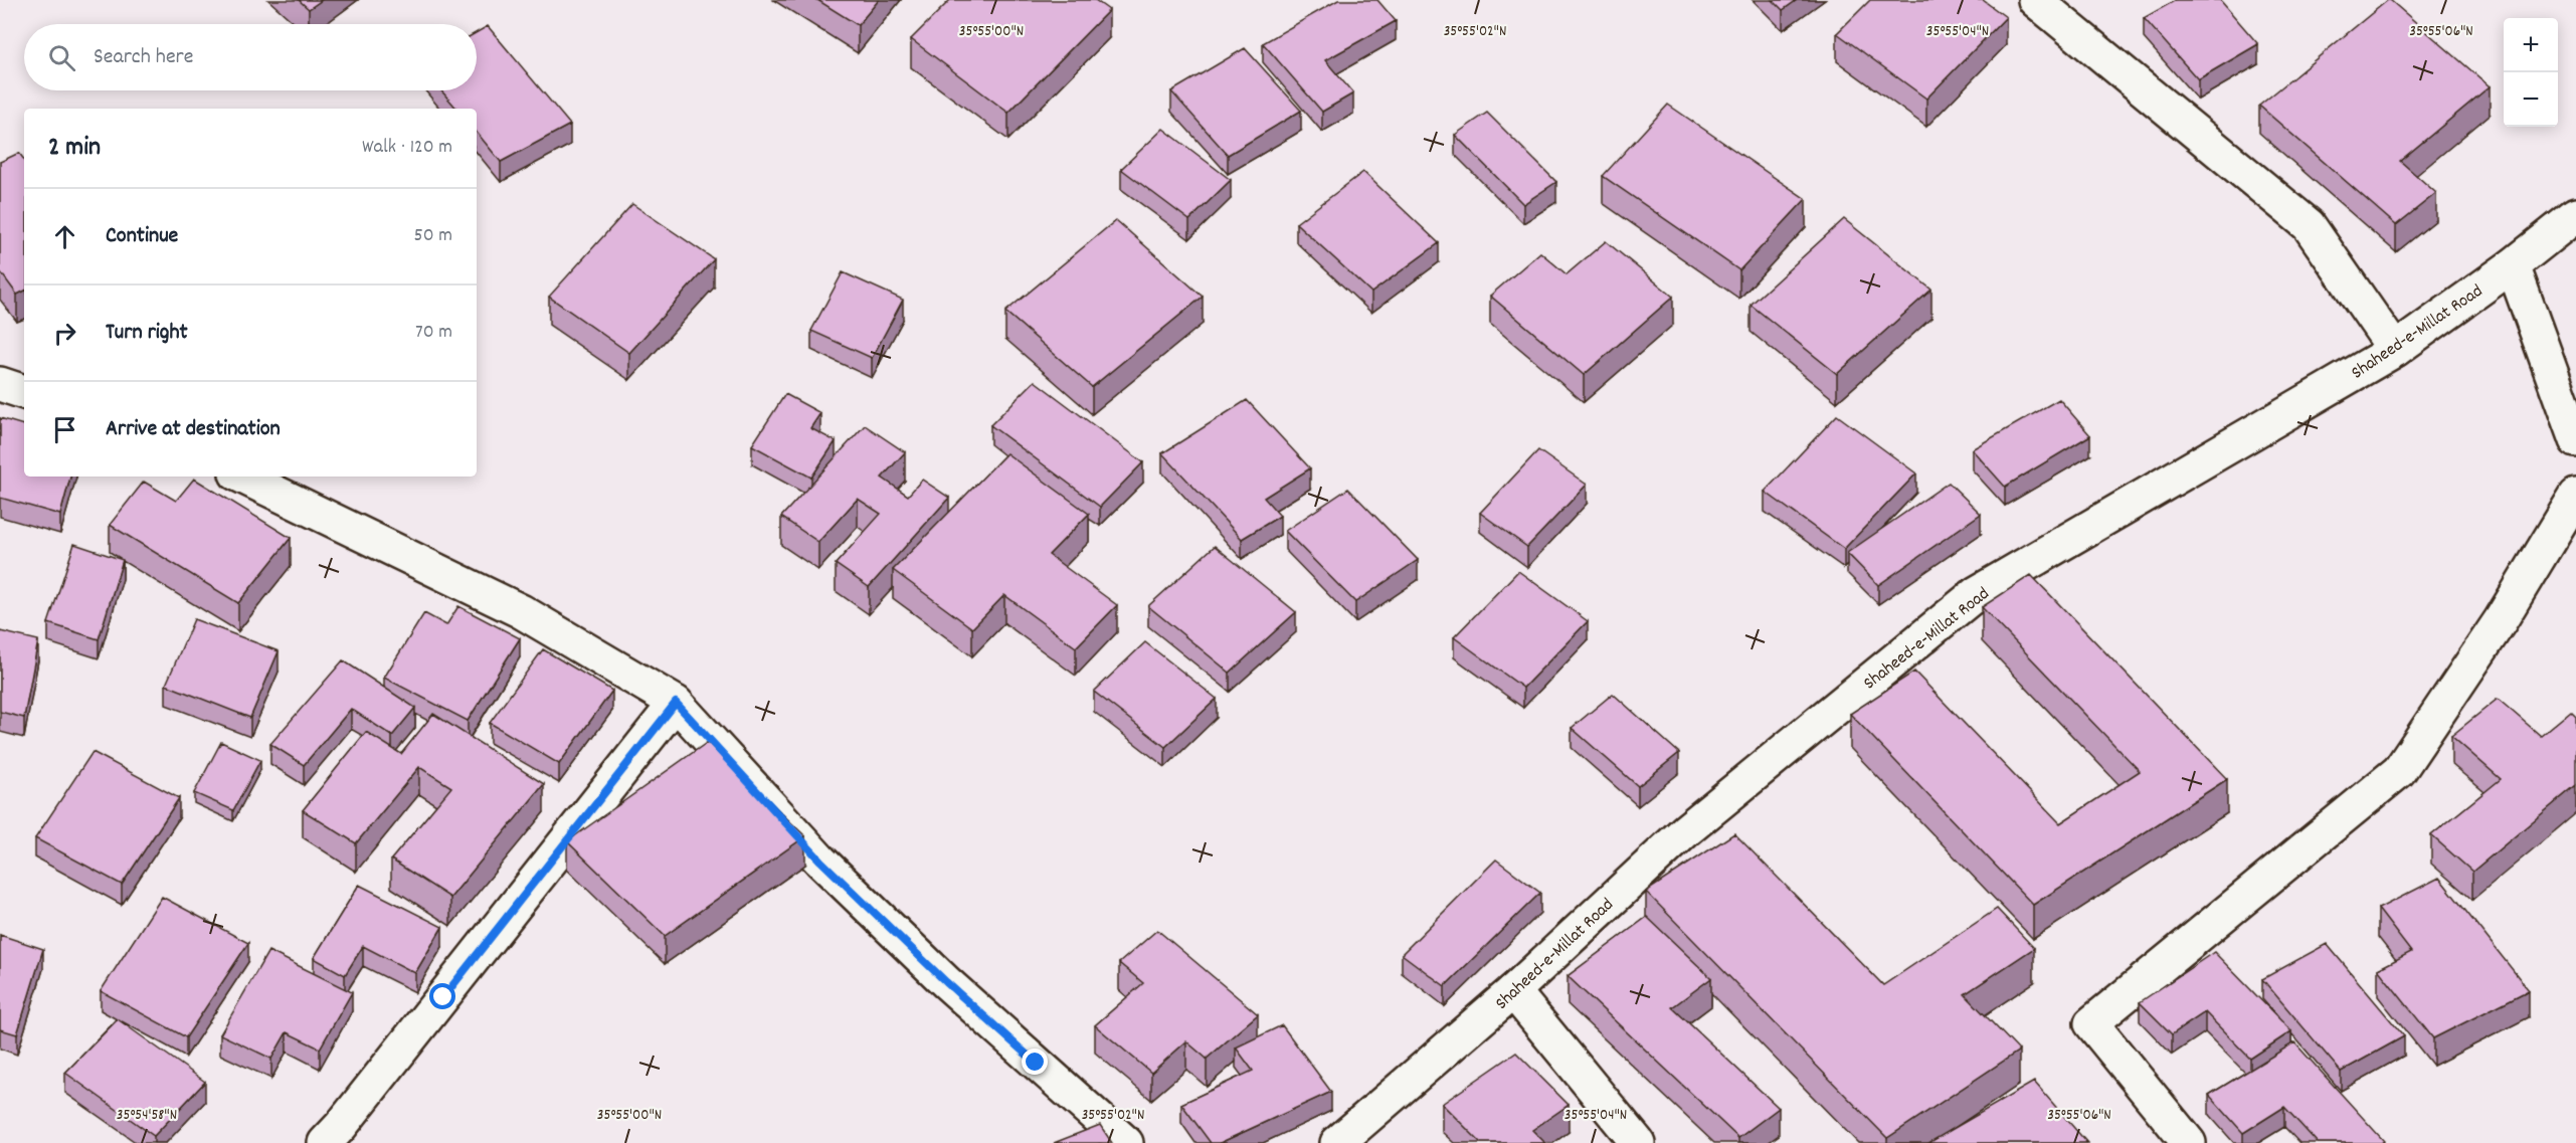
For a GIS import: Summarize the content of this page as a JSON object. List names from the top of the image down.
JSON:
{
  "streets": {
    "street": ["Shaheed-e-Millat Road"]
  },
  "page": {
    "map_buttons": ["+", "−"],
    "search": "Search here",
    "heading": ["2 min", "Walk · 120 m"],
    "list": [
      ["Continue", "50 m"],
      ["Turn right", "70 m"],
      "Arrive at destination"
    ]
  },
  "coordinates": [
    "35°55'00\"N",
    "35°55'02\"N",
    "35°55'04\"N",
    "35°55'06\"N",
    "35°54'58\"N"
  ]
}
